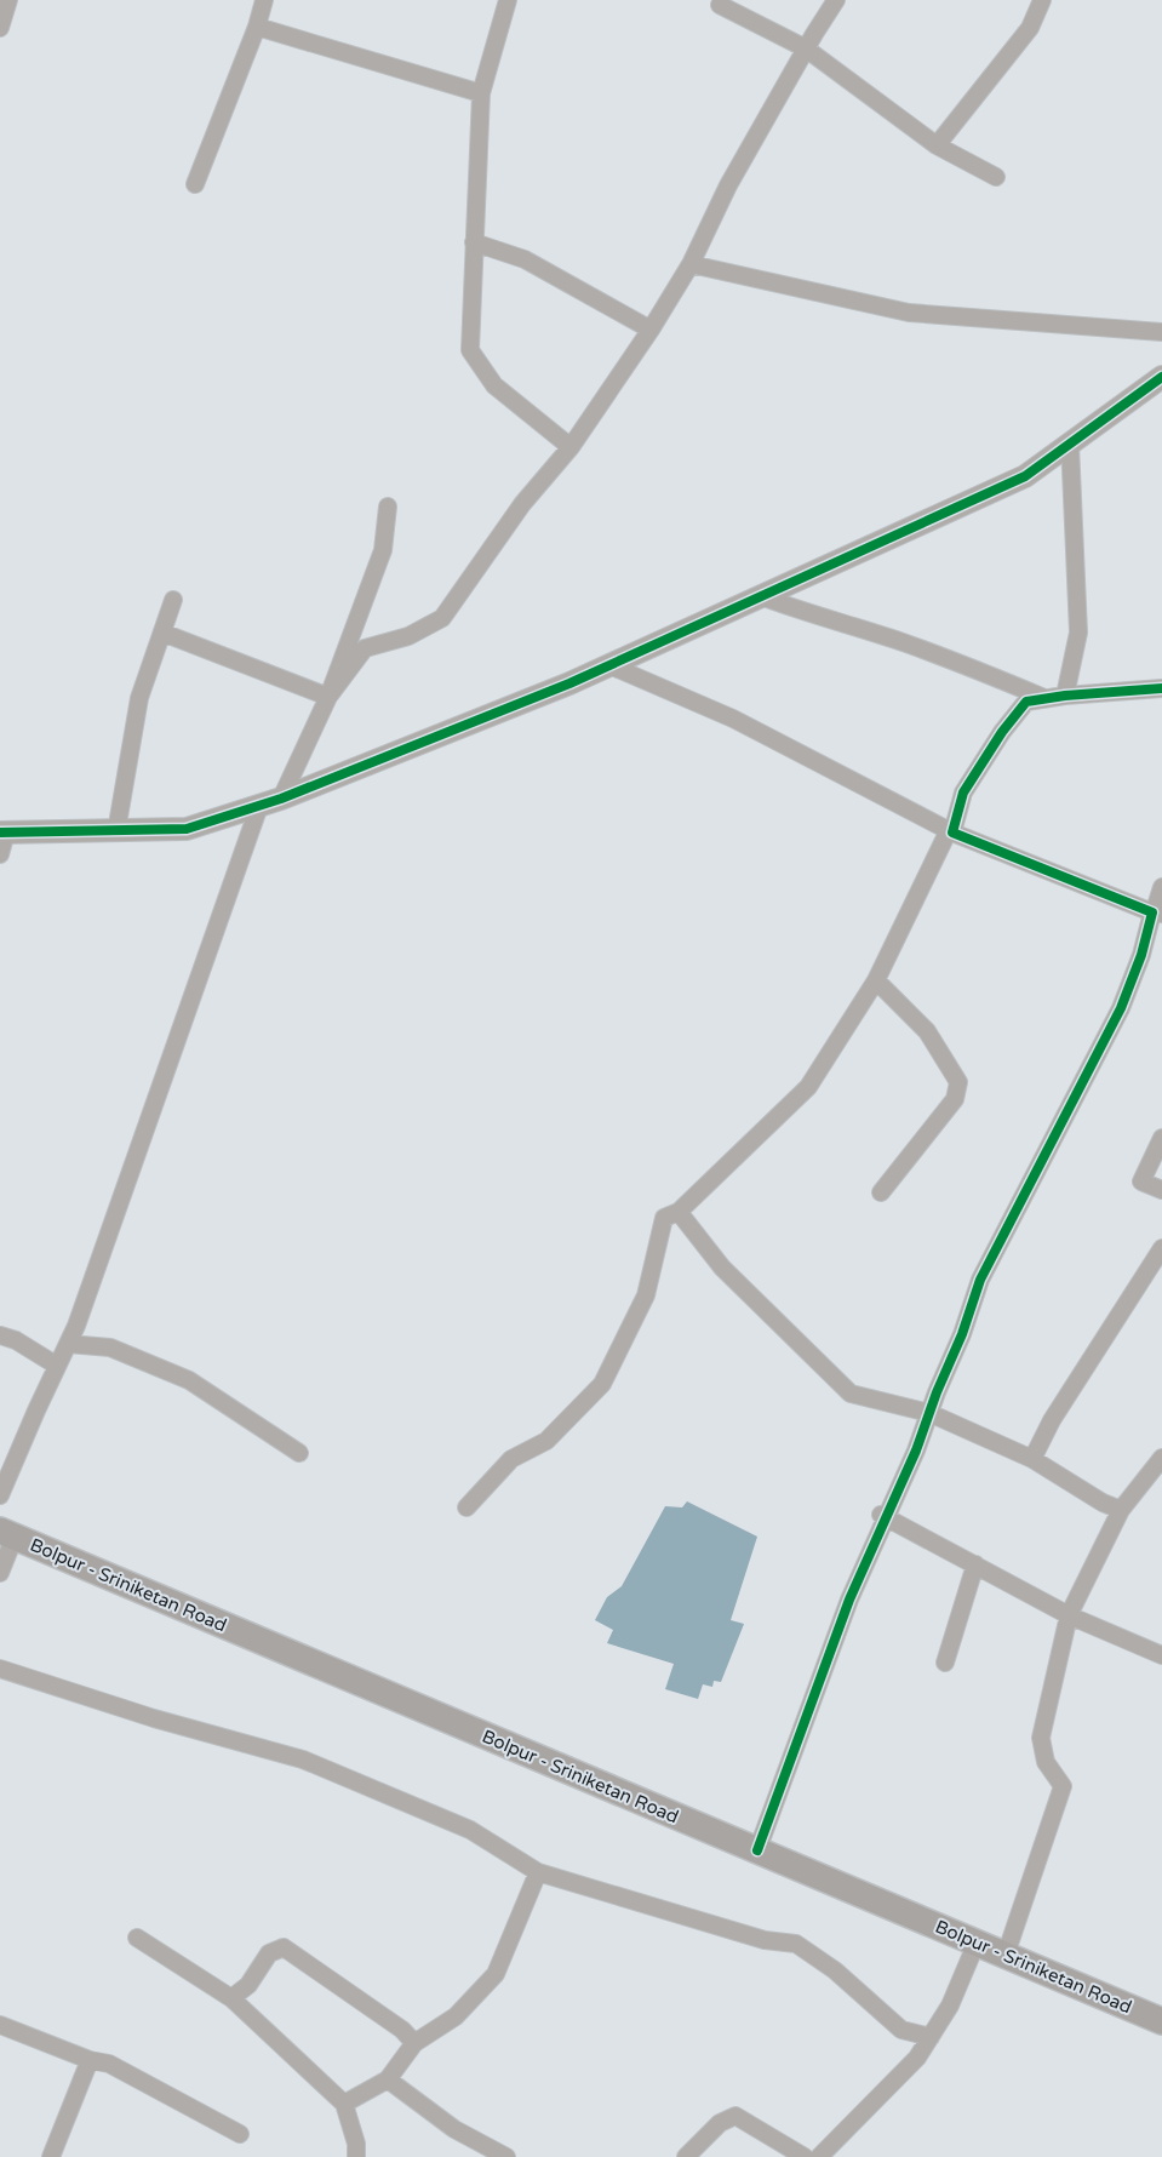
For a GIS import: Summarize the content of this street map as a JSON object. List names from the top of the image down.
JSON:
{
  "streets": {
    "main road": ["Bolpur - Sriniketan Road"]
  }
}
